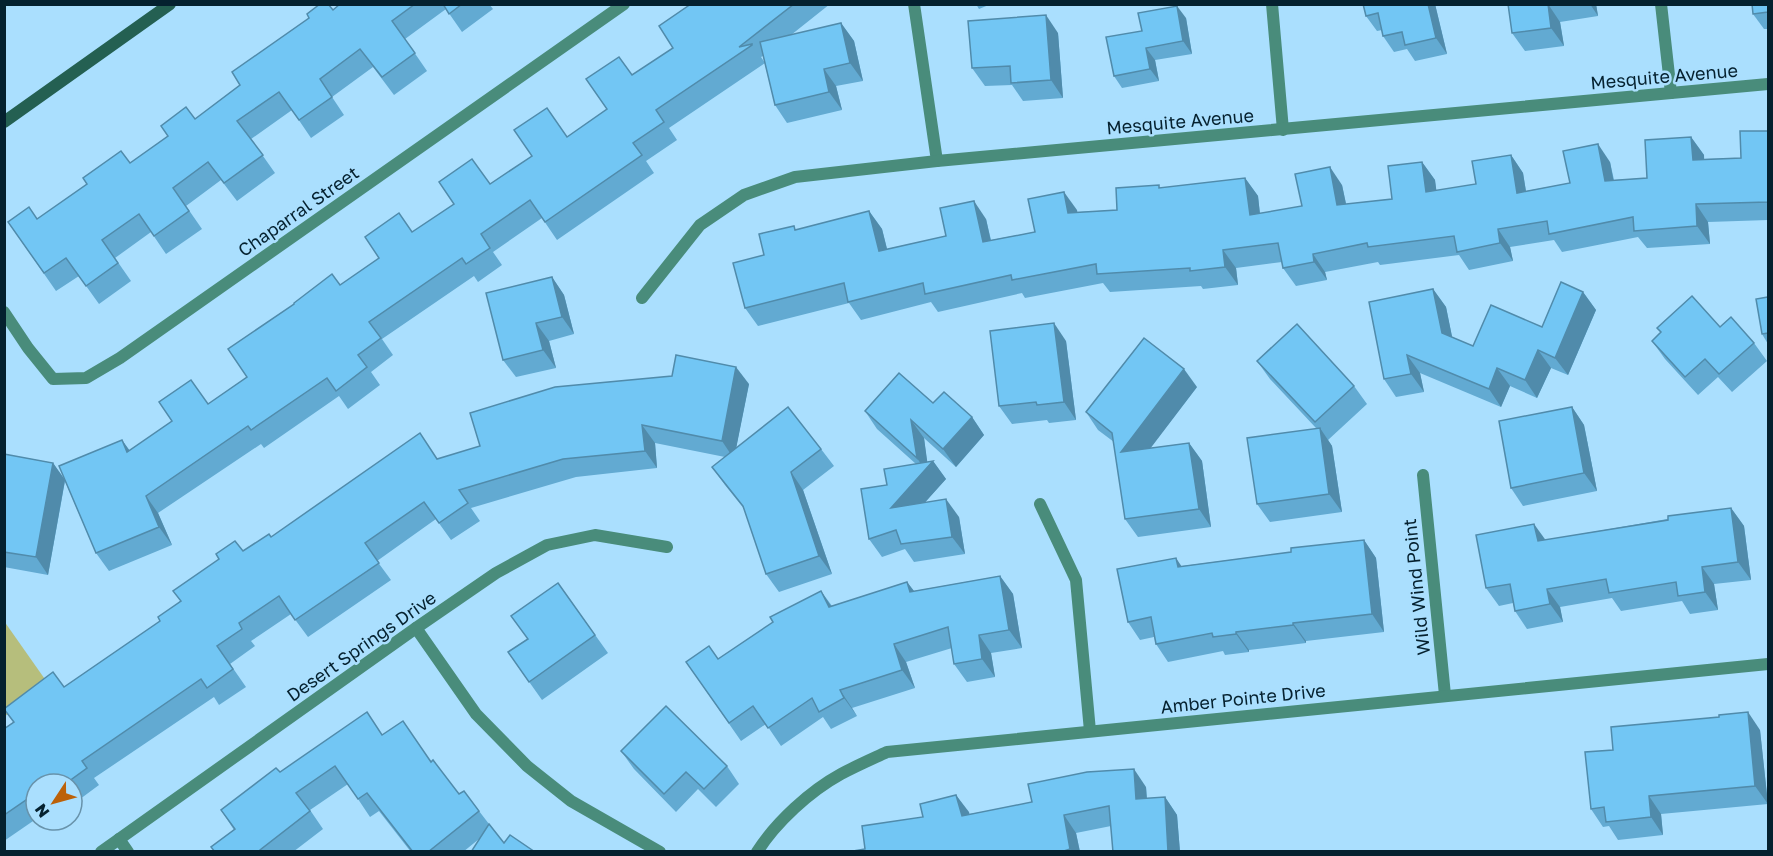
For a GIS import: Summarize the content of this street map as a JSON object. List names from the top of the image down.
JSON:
{
  "streets": {
    "street": [
      "Mesquite Avenue",
      "Chaparral Street",
      "Wild Wind Point",
      "Desert Springs Drive",
      "Amber Pointe Drive"
    ]
  },
  "crossings": [
    ["Wild Wind Point", "Amber Pointe Drive"]
  ],
  "north": "bottom left"
}
